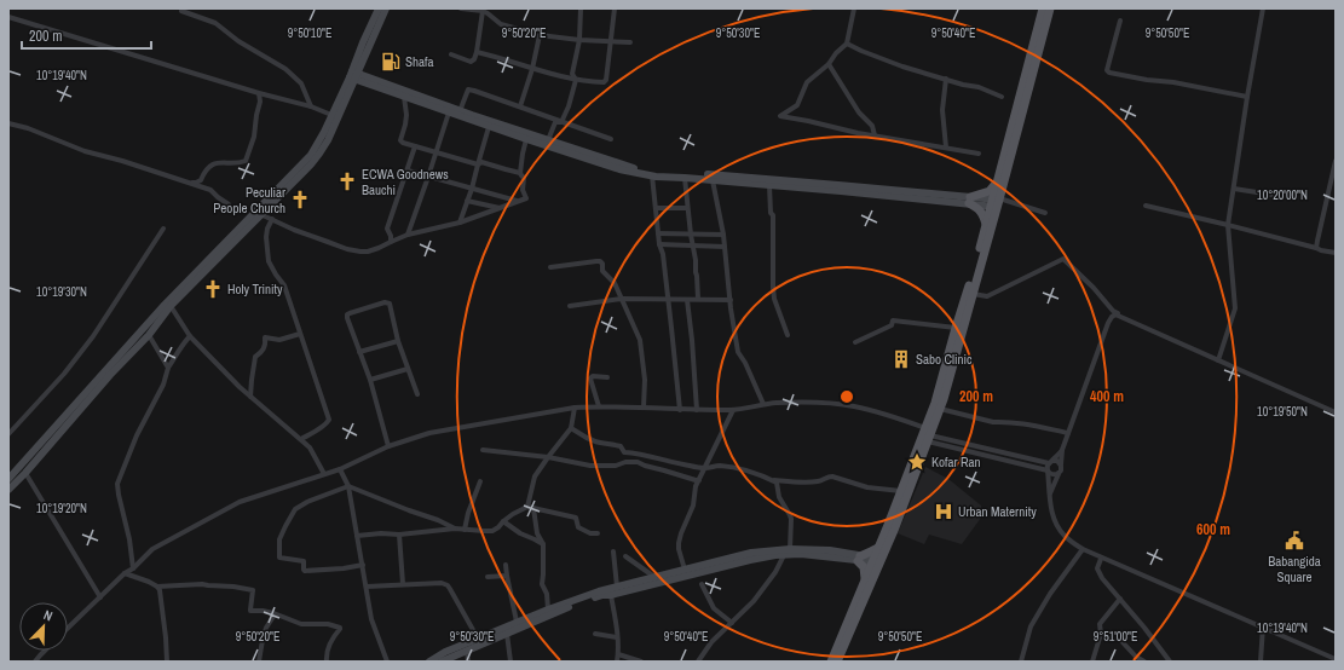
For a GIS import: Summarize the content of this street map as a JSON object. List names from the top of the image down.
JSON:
{
  "places": {
    "fuel station": ["Shafa"],
    "church": ["ECWA Goodnews Bauchi", "Peculiar People Church", "Holy Trinity"],
    "building": ["Sabo Clinic"],
    "place": ["Kofar Ran"],
    "hospital": ["Urban Maternity"],
    "public building": ["Babangida Square"]
  },
  "scale_bar": "200 m",
  "north": "top right",
  "coordinates": [
    "9°50'10\"E",
    "9°50'20\"E",
    "9°50'30\"E",
    "9°50'40\"E",
    "9°50'50\"E",
    "10°19'40\"N",
    "10°20'00\"N",
    "10°19'30\"N",
    "10°19'50\"N",
    "10°19'20\"N",
    "9°51'00\"E"
  ],
  "rings": ["200 m", "400 m", "600 m"]
}
